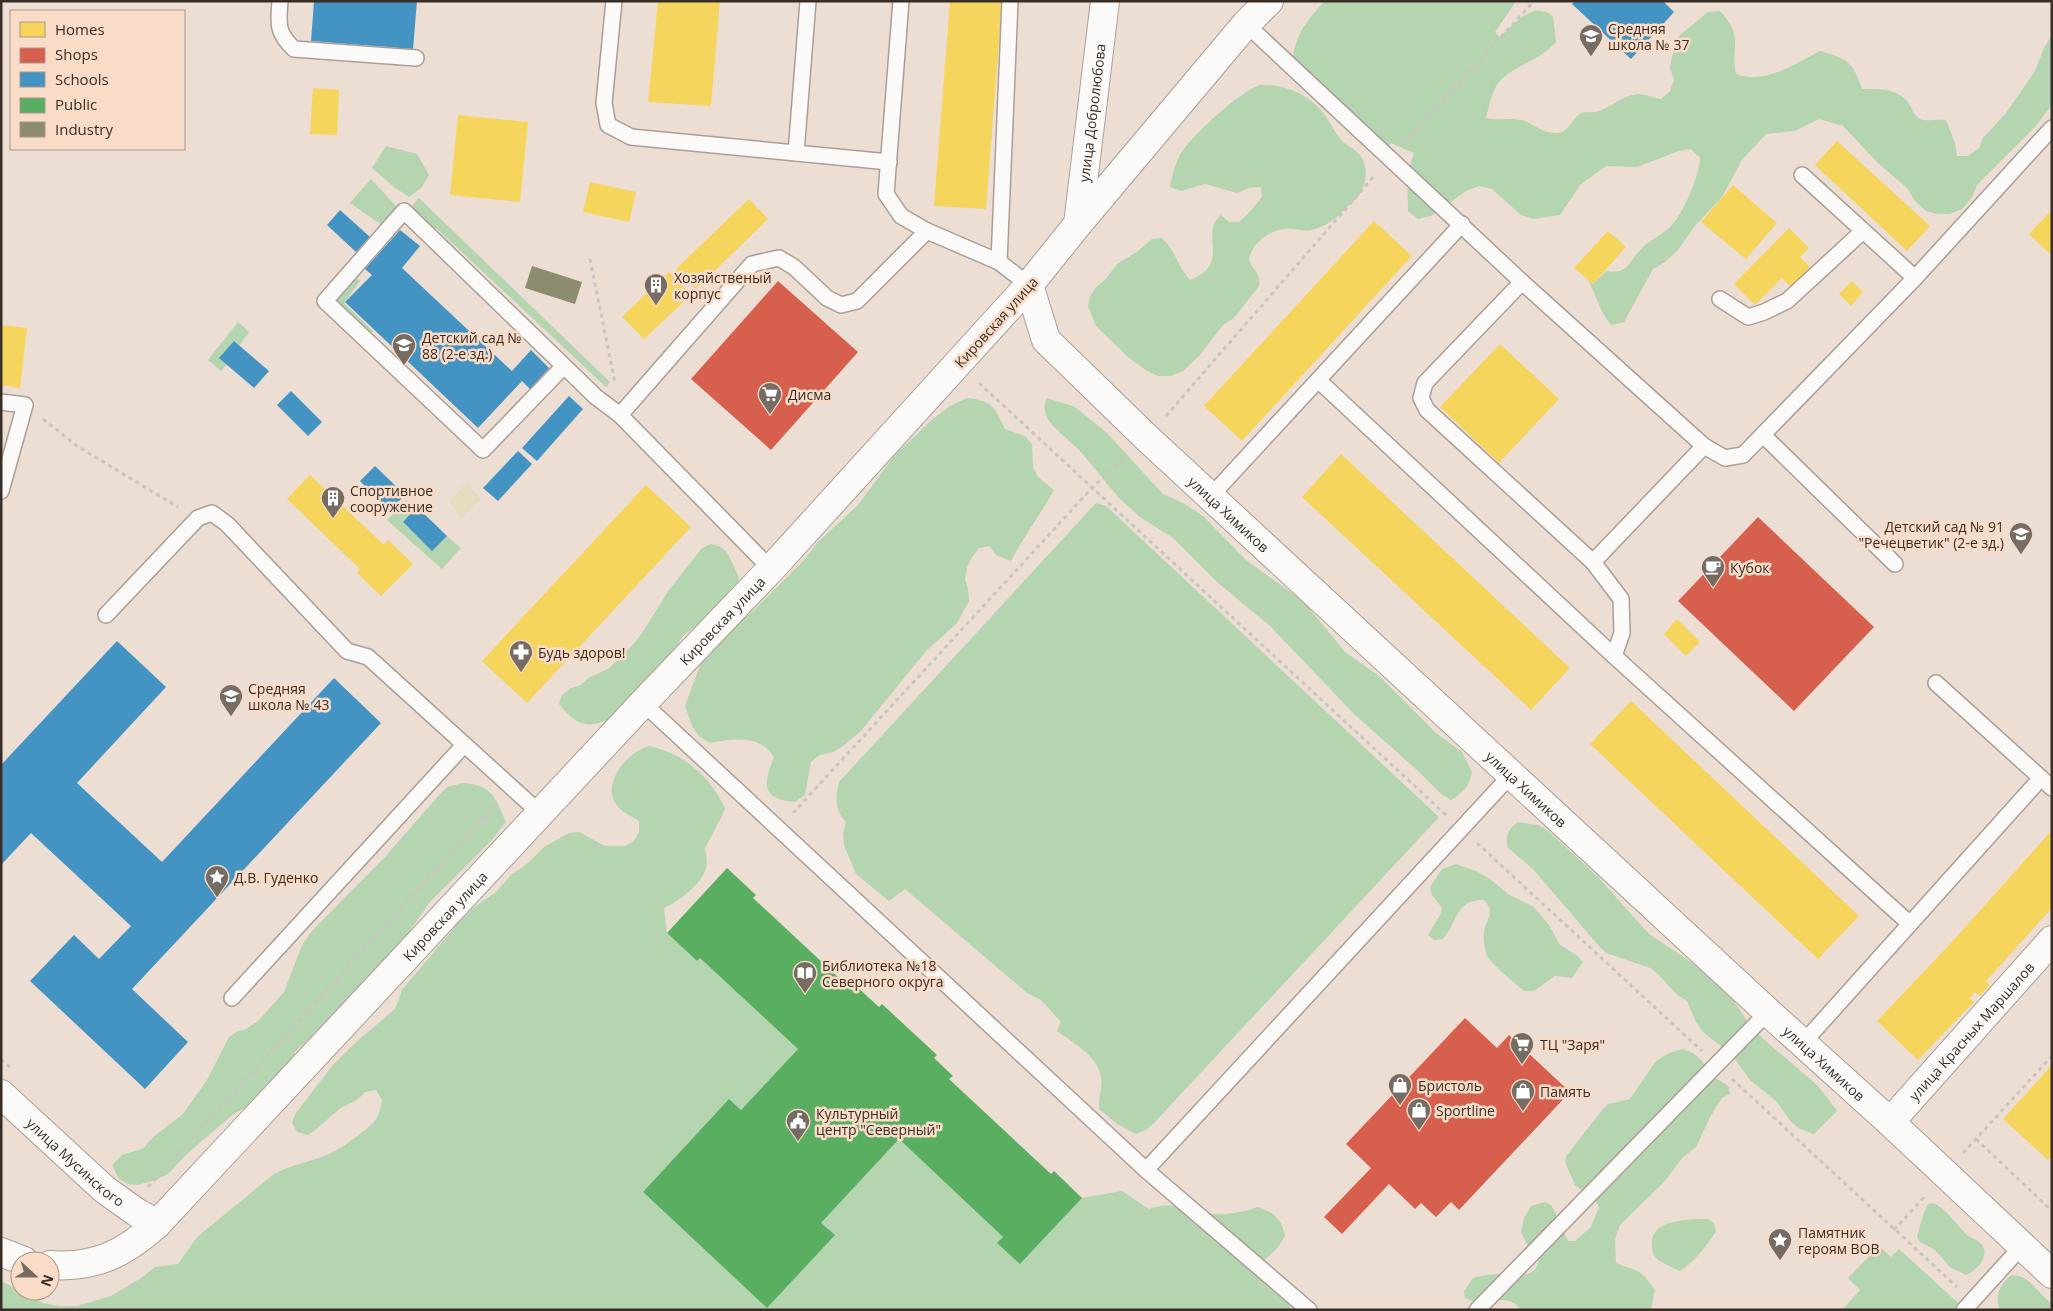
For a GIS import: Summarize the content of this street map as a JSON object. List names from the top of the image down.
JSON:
{
  "streets": {
    "street": [
      "улица Добролюбова",
      "Кировская улица",
      "улица Химиков",
      "улица Красных Маршалов",
      "улица Мусинского"
    ]
  },
  "crossings": [
    ["улица Добролюбова", "Кировская улица"],
    ["Кировская улица", "улица Химиков"],
    ["Кировская улица", "улица Мусинского"],
    ["улица Химиков", "улица Красных Маршалов"]
  ],
  "places": {
    "school or university": [
      "Средняя школа № 37",
      "Детский сад № 88 (2-е зд.)",
      "Детский сад № 91 \"Речецветик\" (2-е зд.)",
      "Средняя школа № 43"
    ],
    "building": ["Хозяйственый корпус", "Спортивное сооружение"],
    "supermarket": ["Дисма", "ТЦ \"Заря\""],
    "cafe": ["Кубок"],
    "pharmacy": ["Будь здоров!"],
    "place": ["Д.В. Гуденко", "Памятник героям ВОВ"],
    "library": ["Библиотека №18 Северного округа"],
    "shop": ["Бристоль", "Память", "Sportline"],
    "public building": ["Культурный центр \"Северный\""]
  },
  "legend": [
    "Homes",
    "Shops",
    "Schools",
    "Public",
    "Industry"
  ],
  "north": "right"
}
